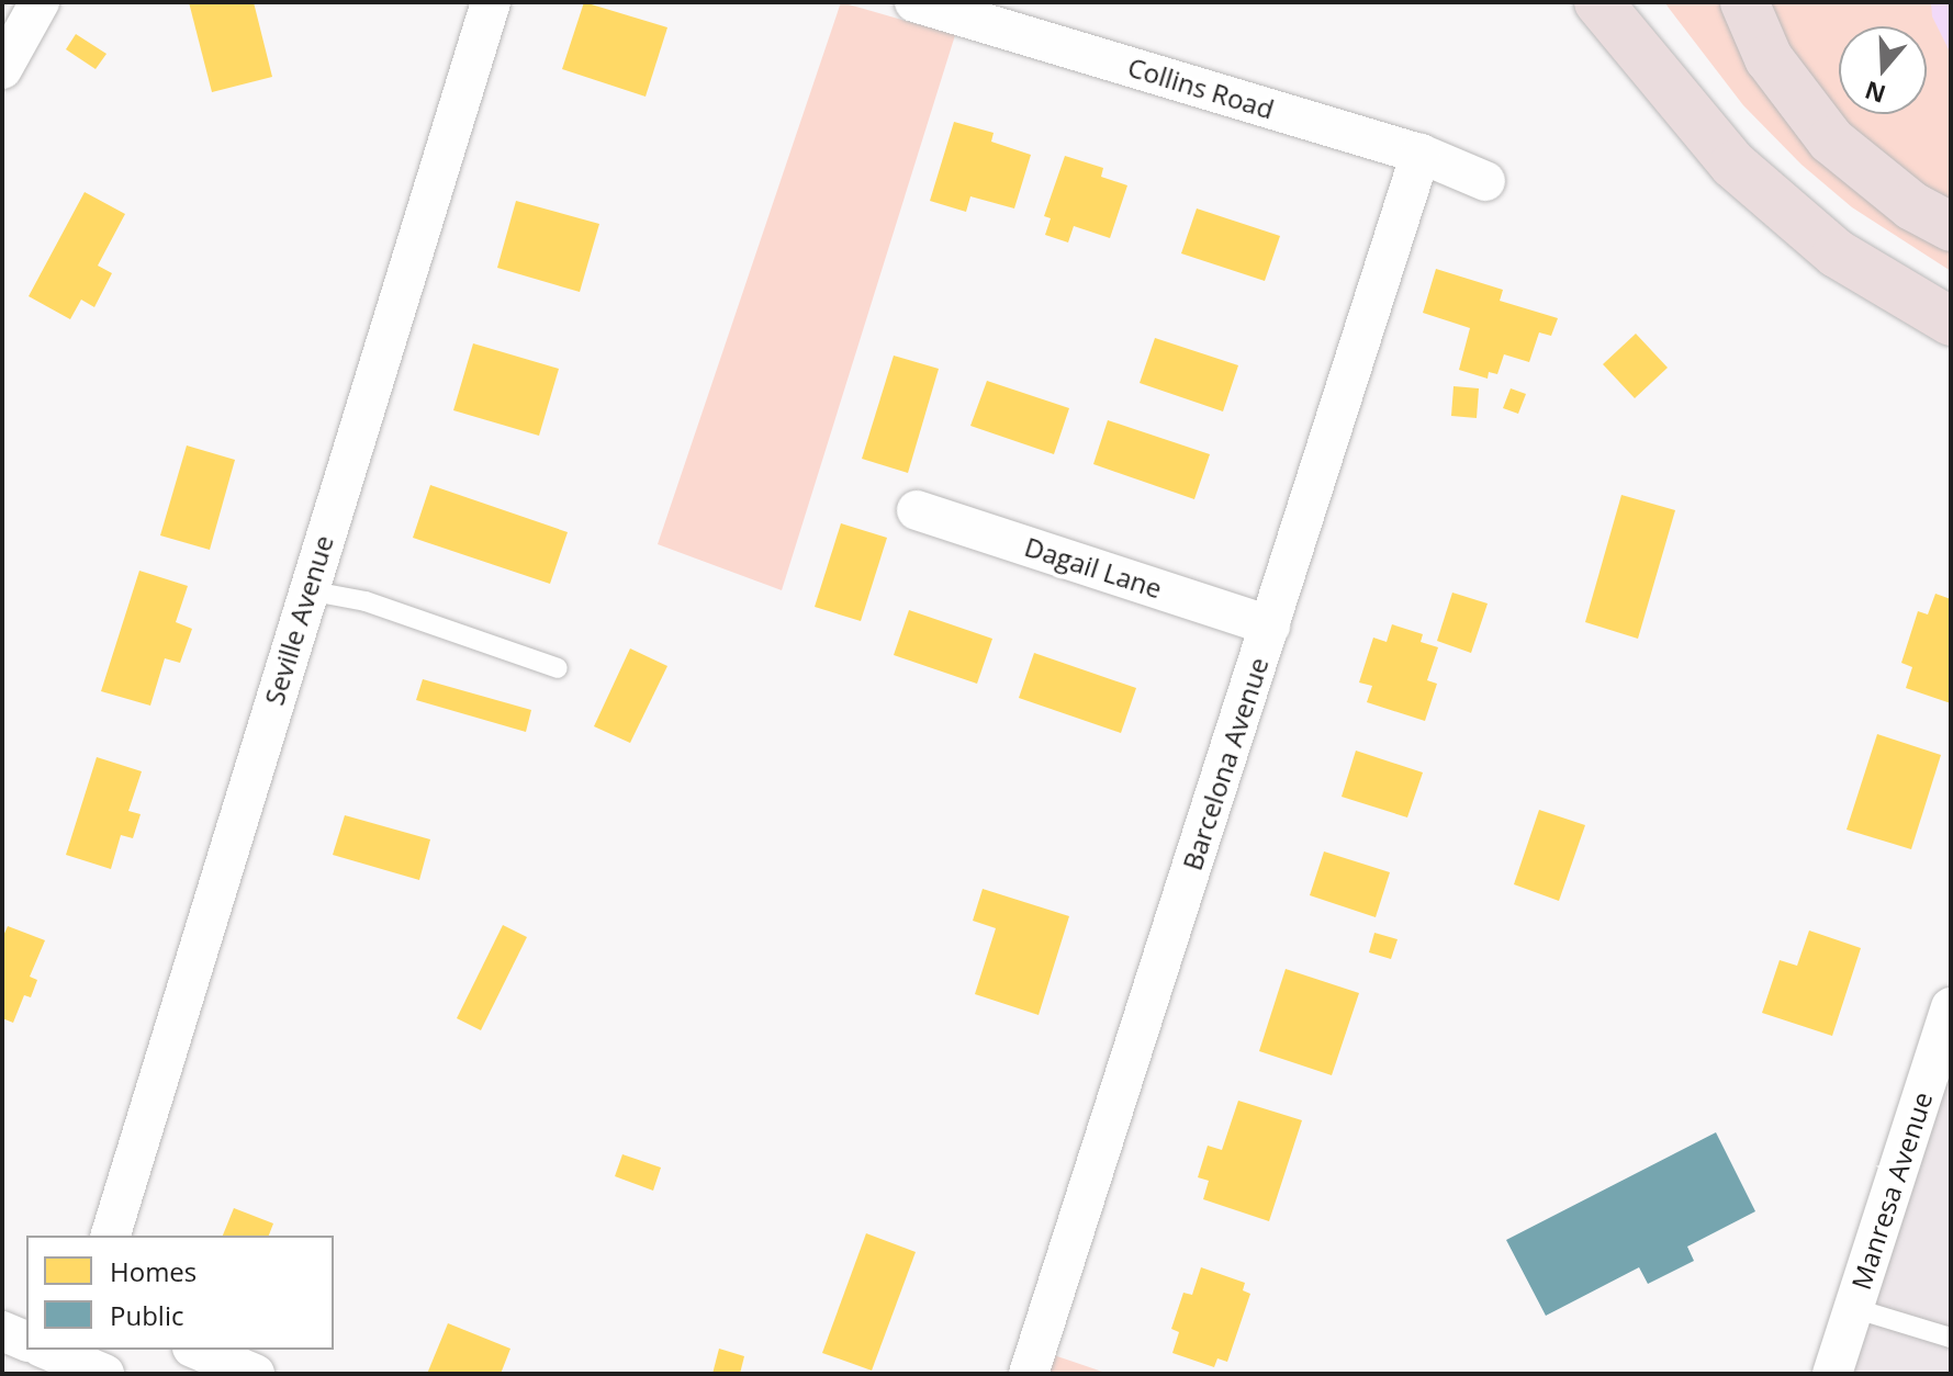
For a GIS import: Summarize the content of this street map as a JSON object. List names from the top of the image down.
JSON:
{
  "streets": {
    "street": [
      "Collins Road",
      "Dagail Lane",
      "Seville Avenue",
      "Barcelona Avenue",
      "Manresa Avenue"
    ]
  },
  "crossings": [
    ["Collins Road", "Barcelona Avenue"],
    ["Dagail Lane", "Barcelona Avenue"]
  ],
  "legend": ["Homes", "Public"],
  "north": "bottom"
}
